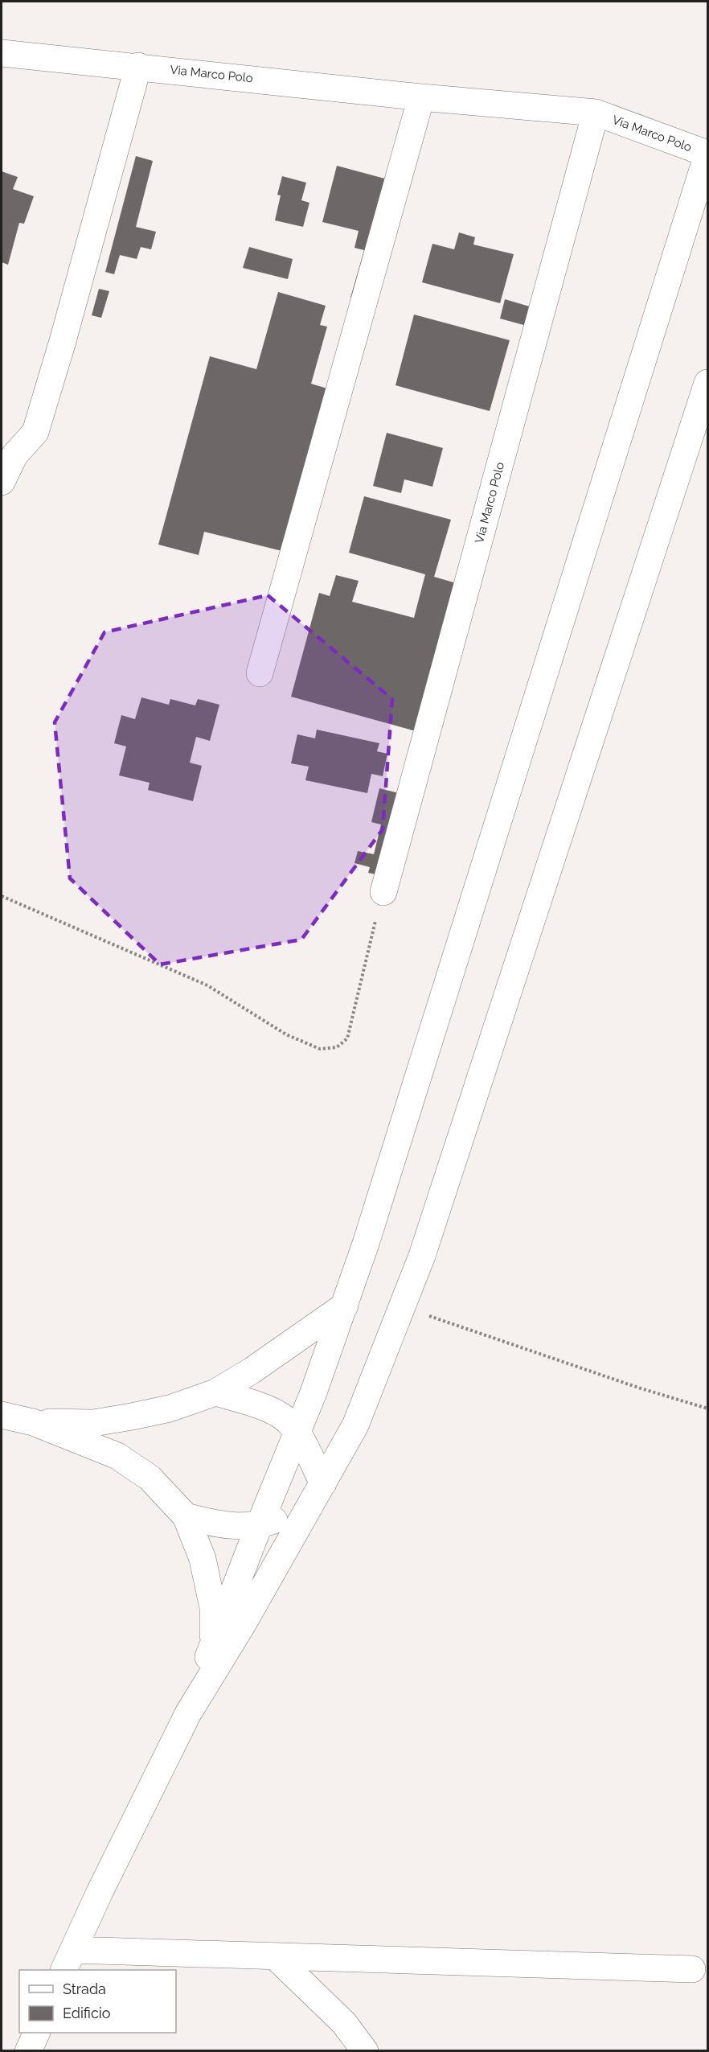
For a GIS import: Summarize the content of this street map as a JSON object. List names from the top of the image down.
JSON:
{
  "streets": {
    "street": ["Via Marco Polo"]
  },
  "legend": ["Strada", "Edificio"]
}
